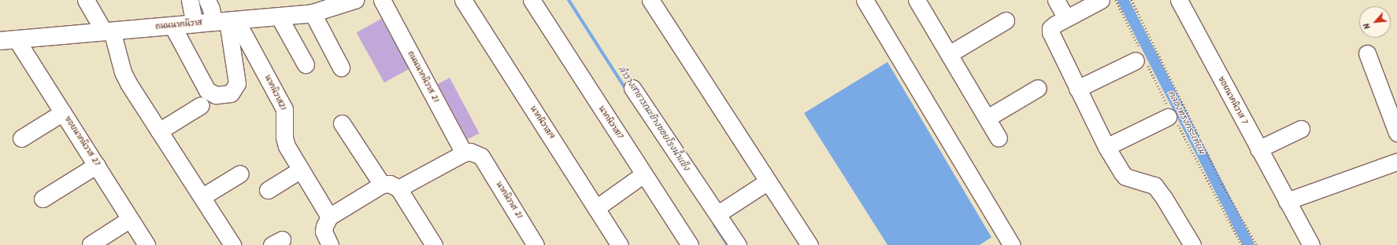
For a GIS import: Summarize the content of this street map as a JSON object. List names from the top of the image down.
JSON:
{
  "streets": {
    "main road": ["ถนนนาคนิวาส"],
    "street": [
      "ถนนนาคนิวาส 21",
      "นาคนิวาส21",
      "ซอยนาคนิวาส 7",
      "นาคนิวาส19",
      "นาคนิวาส17",
      "ซอยนาคนิวาส 27",
      "นาคนิวาศ 21"
    ]
  },
  "crossings": [
    ["ถนนนาคนิวาส", "นาคนิวาส21"],
    ["ถนนนาคนิวาส", "ซอยนาคนิวาส 27"],
    ["ถนนนาคนิวาส 21", "นาคนิวาศ 21"]
  ],
  "water": ["ลำรางสาธารณะข้างซอยโรงน้ำแข็ง", "คลองทรงกระเทียม"],
  "north": "bottom left"
}
